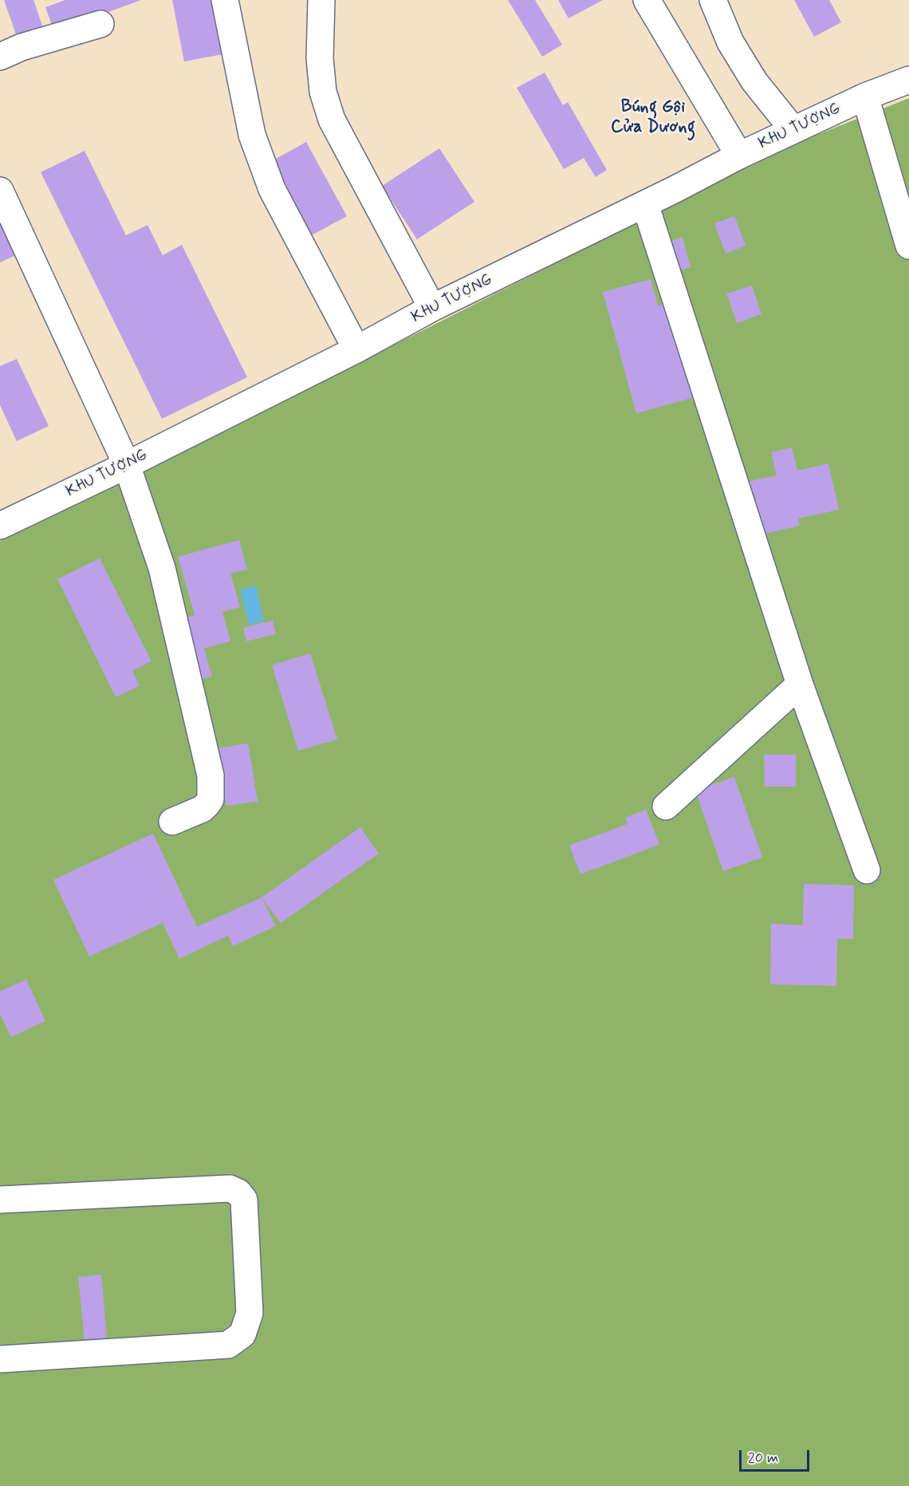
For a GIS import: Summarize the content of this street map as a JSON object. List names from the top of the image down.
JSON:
{
  "streets": {
    "street": ["KHU TƯỢNG"]
  },
  "districts": ["Búng Gội Cửa Dương"],
  "scale_bar": "20 m"
}
